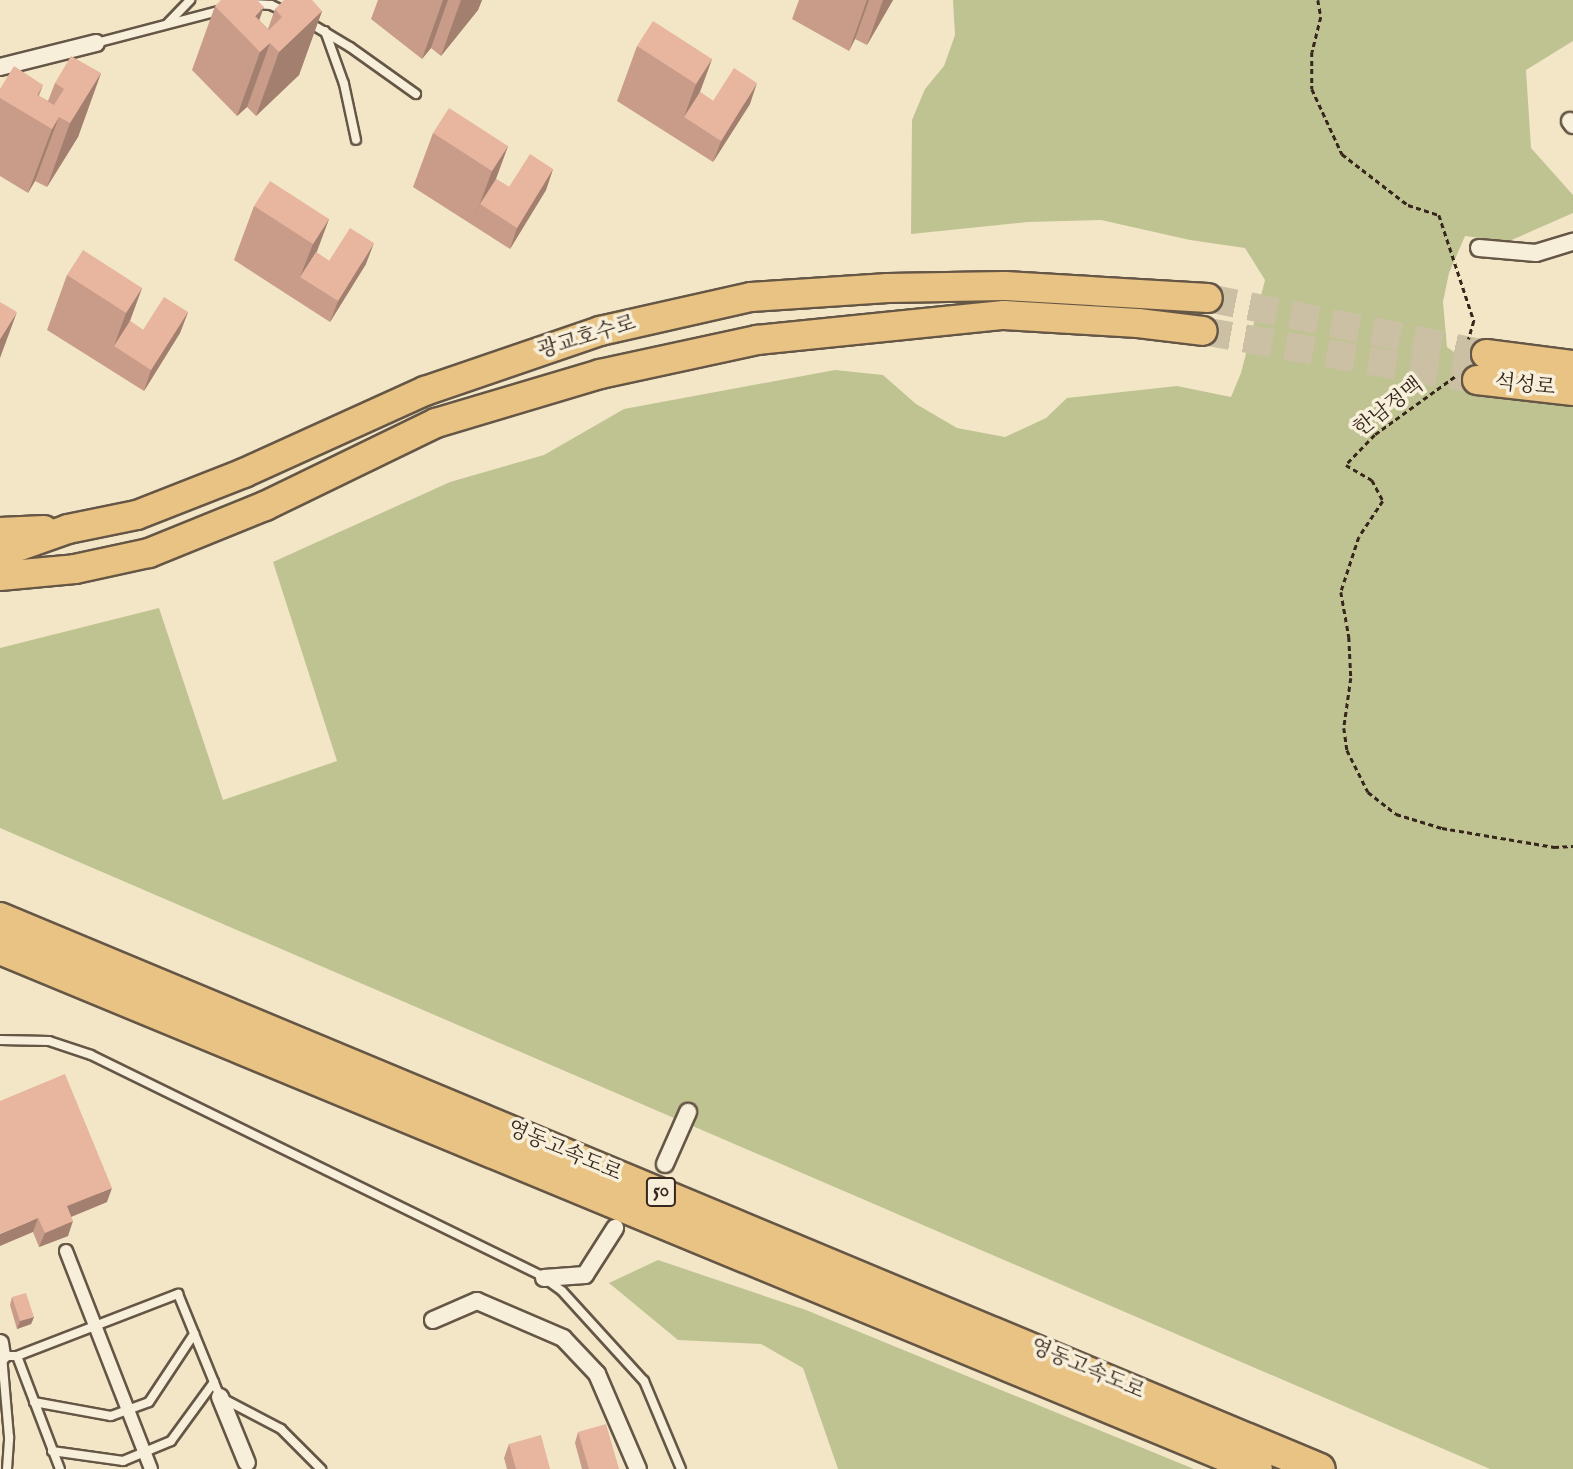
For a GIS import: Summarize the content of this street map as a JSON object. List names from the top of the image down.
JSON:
{
  "streets": {
    "highway": [
      "광교호수로",
      "석성로",
      "영동고속도로",
      "50"
    ],
    "path": ["한남정맥"]
  },
  "crossings": [
    ["석성로", "한남정맥"]
  ]
}
